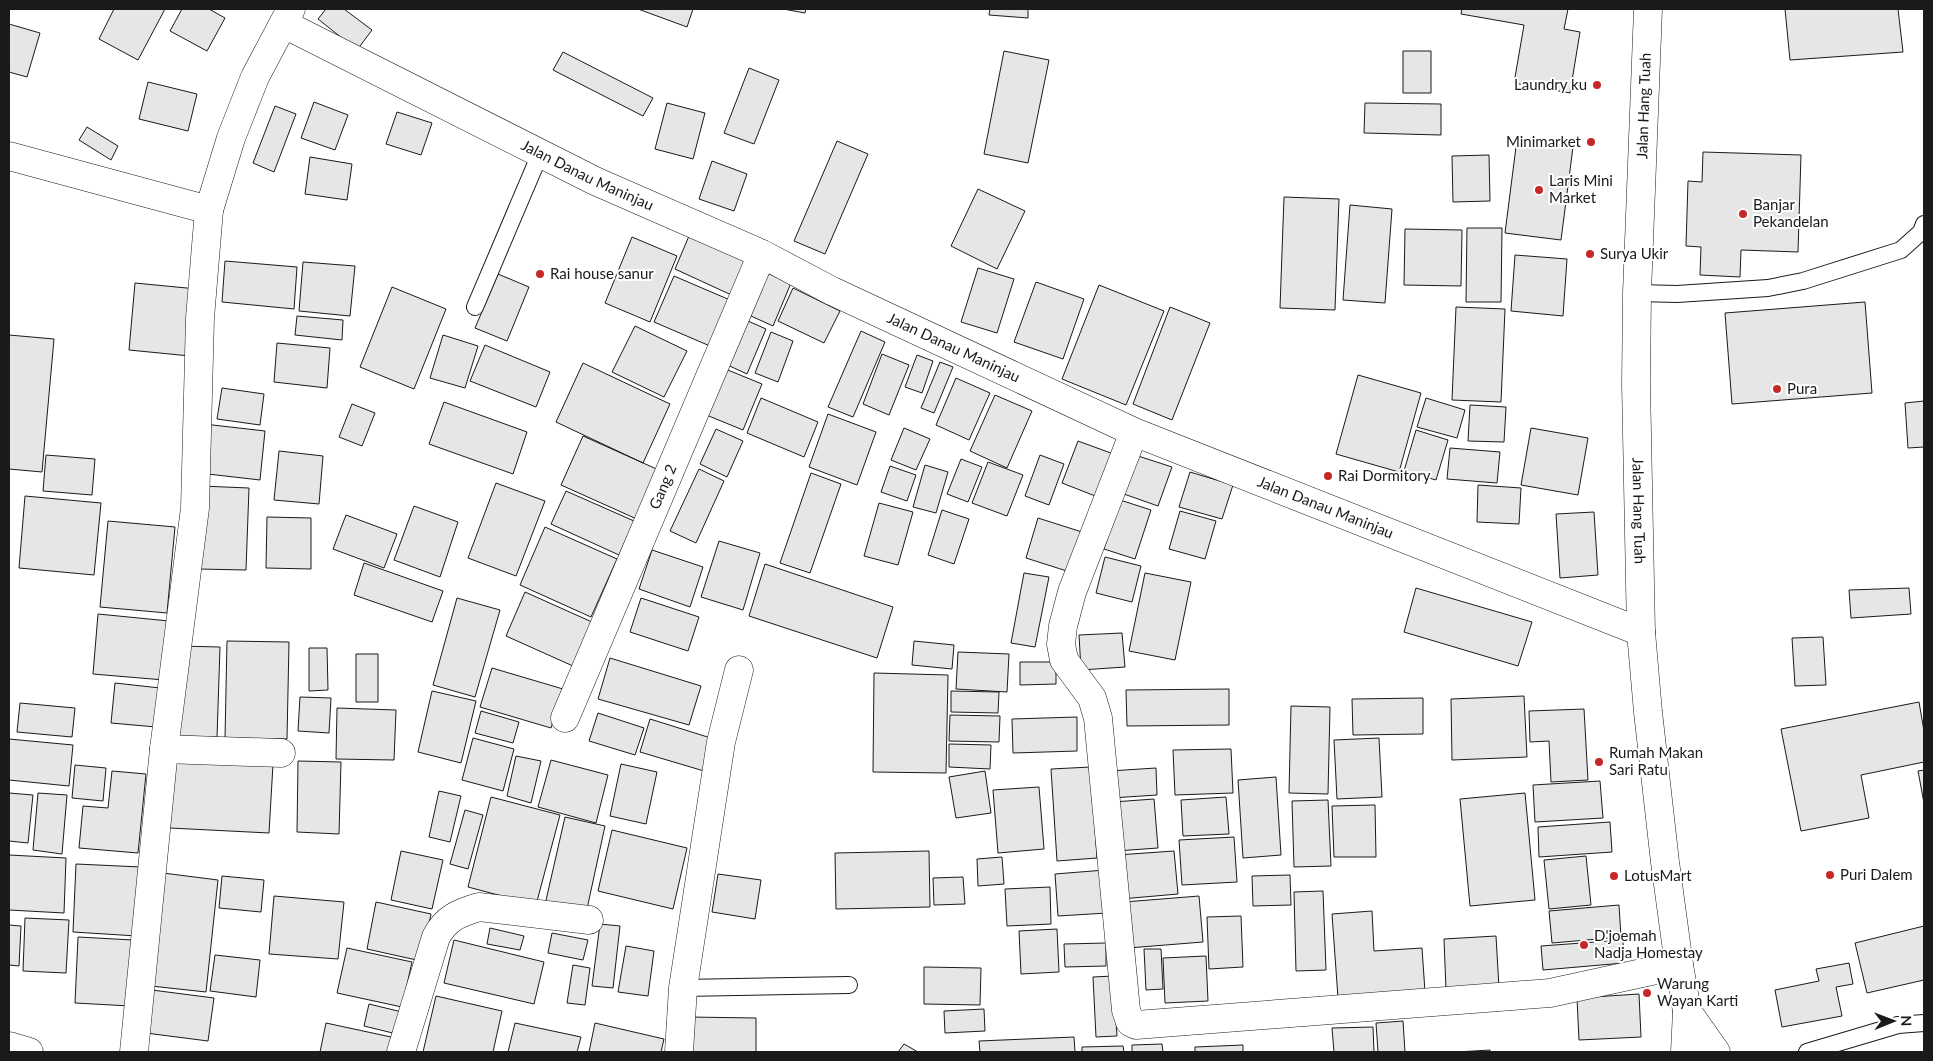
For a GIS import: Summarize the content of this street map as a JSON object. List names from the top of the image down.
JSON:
{
  "streets": {
    "main road": ["Jalan Hang Tuah", "Jalan Danau Maninjau", "Gang 2"]
  },
  "crossings": [
    ["Jalan Hang Tuah", "Jalan Danau Maninjau"],
    ["Jalan Danau Maninjau", "Gang 2"]
  ],
  "places": [
    "Laundry ku",
    "Minimarket",
    "Laris Mini Market",
    "Banjar Pekandelan",
    "Surya Ukir",
    "Rai house sanur",
    "Pura",
    "Rai Dormitory",
    "Rumah Makan Sari Ratu",
    "Puri Dalem",
    "LotusMart",
    "D'joemah Nadja Homestay",
    "Warung Wayan Karti"
  ],
  "north": "right"
}
